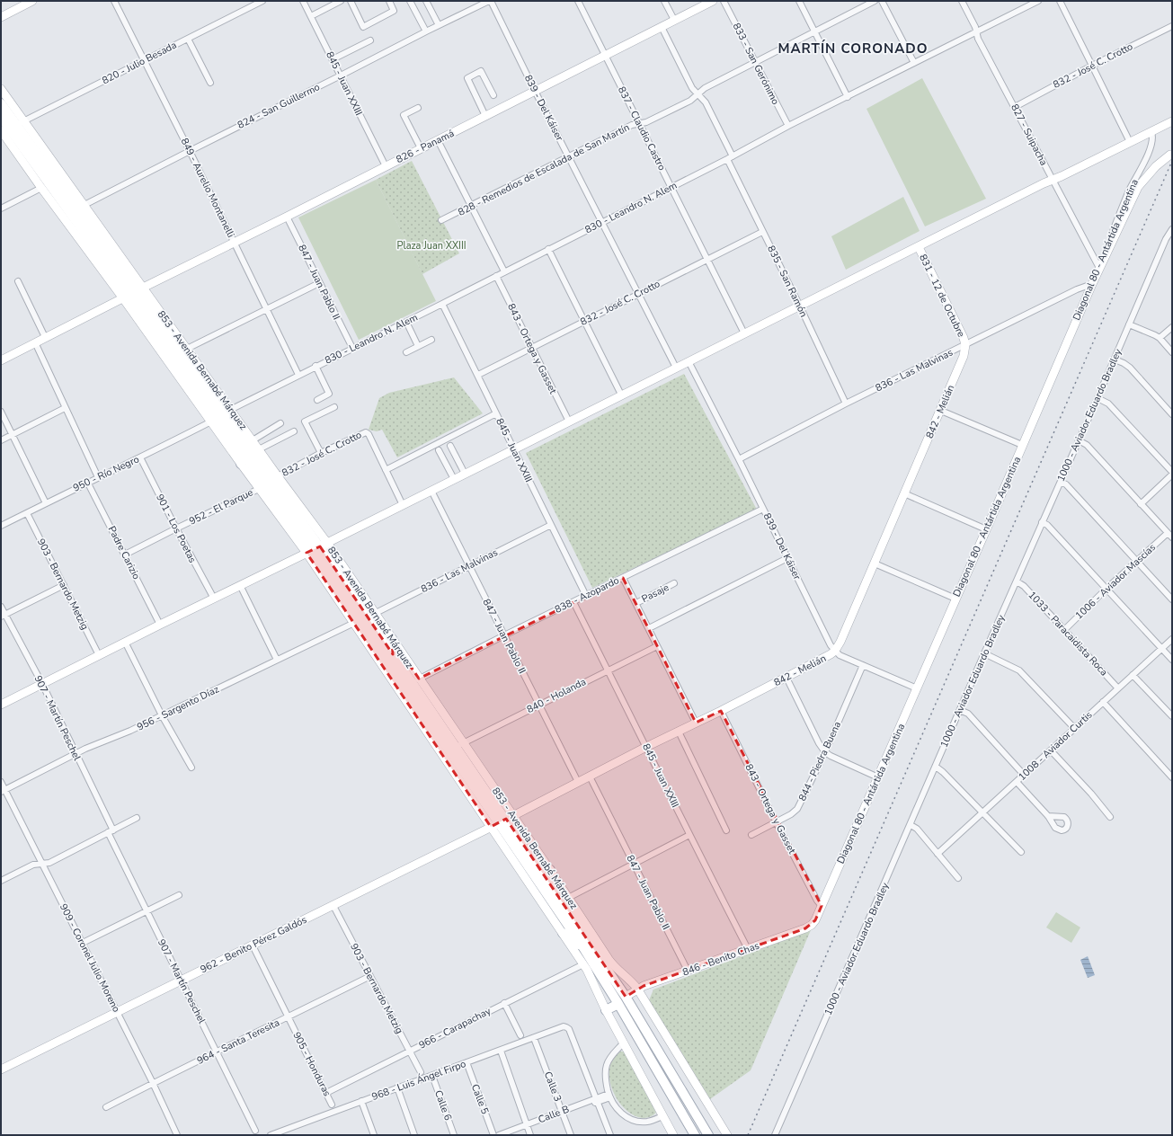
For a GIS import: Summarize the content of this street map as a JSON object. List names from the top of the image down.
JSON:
{
  "streets": {
    "main road": ["853 - Avenida Bernabé Márquez"],
    "street": [
      "820 - Julio Besada",
      "833 - San Gerónimo",
      "832 - José C. Crotto",
      "845 - Juan XXIII",
      "824 - San Guillermo",
      "839 - Del Káiser",
      "837 - Claudio Castro",
      "827 - Suipacha",
      "826 - Panamá",
      "828 - Remedios de Escalada de San Martín",
      "849 - Aurelio Montanelli",
      "830 - Leandro N. Alem",
      "Diagonal 80 - Antártida Argentina",
      "835 - San Ramón",
      "847 - Juan Pablo II",
      "831 - 12 de Octubre",
      "843 - Ortega y Gasset",
      "836 - Las Malvinas",
      "842 - Melián",
      "1000 - Aviador Eduardo Bradley",
      "950 - Río Negro",
      "952 - El Parque",
      "901 - Los Poetas",
      "Padre Carizio",
      "1006 - Aviador Mascías",
      "903 - Bernardo Metzig",
      "Pasaje",
      "838 - Azopardo",
      "1033 - Paracaidista Roca",
      "840 - Holanda",
      "956 - Sargento Díaz",
      "907 - Martín Peschel",
      "1008 - Aviador Curtis",
      "844 - Piedra Buena",
      "962 - Benito Pérez Galdós",
      "909 - Coronel Julio Moreno",
      "846 - Benito Chas",
      "966 - Carapachay",
      "964 - Santa Teresita",
      "905 - Honduras",
      "968 - Luis Ángel Firpo",
      "Calle 3",
      "Calle 5",
      "Calle 6",
      "Calle B"
    ]
  },
  "crossings": [
    ["820 - Julio Besada", "849 - Aurelio Montanelli"],
    ["820 - Julio Besada", "853 - Avenida Bernabé Márquez"],
    ["833 - San Gerónimo", "828 - Remedios de Escalada de San Martín"],
    ["833 - San Gerónimo", "830 - Leandro N. Alem"],
    ["832 - José C. Crotto", "845 - Juan XXIII"],
    ["832 - José C. Crotto", "839 - Del Káiser"],
    ["832 - José C. Crotto", "837 - Claudio Castro"],
    ["832 - José C. Crotto", "827 - Suipacha"],
    ["832 - José C. Crotto", "835 - San Ramón"],
    ["832 - José C. Crotto", "843 - Ortega y Gasset"],
    ["832 - José C. Crotto", "853 - Avenida Bernabé Márquez"],
    ["845 - Juan XXIII", "824 - San Guillermo"],
    ["845 - Juan XXIII", "826 - Panamá"],
    ["845 - Juan XXIII", "830 - Leandro N. Alem"],
    ["845 - Juan XXIII", "836 - Las Malvinas"],
    ["845 - Juan XXIII", "842 - Melián"],
    ["845 - Juan XXIII", "838 - Azopardo"],
    ["845 - Juan XXIII", "840 - Holanda"],
    ["845 - Juan XXIII", "846 - Benito Chas"],
    ["824 - San Guillermo", "839 - Del Káiser"],
    ["824 - San Guillermo", "849 - Aurelio Montanelli"],
    ["824 - San Guillermo", "853 - Avenida Bernabé Márquez"],
    ["839 - Del Káiser", "826 - Panamá"],
    ["839 - Del Káiser", "828 - Remedios de Escalada de San Martín"],
    ["839 - Del Káiser", "830 - Leandro N. Alem"],
    ["839 - Del Káiser", "Diagonal 80 - Antártida Argentina"],
    ["839 - Del Káiser", "836 - Las Malvinas"],
    ["839 - Del Káiser", "842 - Melián"],
    ["839 - Del Káiser", "838 - Azopardo"],
    ["839 - Del Káiser", "844 - Piedra Buena"],
    ["837 - Claudio Castro", "826 - Panamá"],
    ["837 - Claudio Castro", "828 - Remedios de Escalada de San Martín"],
    ["837 - Claudio Castro", "830 - Leandro N. Alem"],
    ["827 - Suipacha", "830 - Leandro N. Alem"],
    ["827 - Suipacha", "Diagonal 80 - Antártida Argentina"],
    ["826 - Panamá", "849 - Aurelio Montanelli"],
    ["826 - Panamá", "835 - San Ramón"],
    ["826 - Panamá", "847 - Juan Pablo II"],
    ["826 - Panamá", "853 - Avenida Bernabé Márquez"],
    ["828 - Remedios de Escalada de San Martín", "835 - San Ramón"],
    ["849 - Aurelio Montanelli", "830 - Leandro N. Alem"],
    ["830 - Leandro N. Alem", "835 - San Ramón"],
    ["830 - Leandro N. Alem", "847 - Juan Pablo II"],
    ["830 - Leandro N. Alem", "843 - Ortega y Gasset"],
    ["830 - Leandro N. Alem", "853 - Avenida Bernabé Márquez"],
    ["Diagonal 80 - Antártida Argentina", "843 - Ortega y Gasset"],
    ["Diagonal 80 - Antártida Argentina", "836 - Las Malvinas"],
    ["Diagonal 80 - Antártida Argentina", "846 - Benito Chas"],
    ["835 - San Ramón", "836 - Las Malvinas"],
    ["847 - Juan Pablo II", "836 - Las Malvinas"],
    ["847 - Juan Pablo II", "842 - Melián"],
    ["847 - Juan Pablo II", "838 - Azopardo"],
    ["847 - Juan Pablo II", "840 - Holanda"],
    ["847 - Juan Pablo II", "846 - Benito Chas"],
    ["831 - 12 de Octubre", "836 - Las Malvinas"],
    ["831 - 12 de Octubre", "842 - Melián"],
    ["843 - Ortega y Gasset", "842 - Melián"],
    ["843 - Ortega y Gasset", "844 - Piedra Buena"],
    ["853 - Avenida Bernabé Márquez", "836 - Las Malvinas"],
    ["853 - Avenida Bernabé Márquez", "842 - Melián"],
    ["853 - Avenida Bernabé Márquez", "950 - Río Negro"],
    ["853 - Avenida Bernabé Márquez", "952 - El Parque"],
    ["853 - Avenida Bernabé Márquez", "838 - Azopardo"],
    ["853 - Avenida Bernabé Márquez", "840 - Holanda"],
    ["853 - Avenida Bernabé Márquez", "956 - Sargento Díaz"],
    ["853 - Avenida Bernabé Márquez", "962 - Benito Pérez Galdós"],
    ["853 - Avenida Bernabé Márquez", "846 - Benito Chas"],
    ["853 - Avenida Bernabé Márquez", "966 - Carapachay"],
    ["836 - Las Malvinas", "842 - Melián"],
    ["842 - Melián", "962 - Benito Pérez Galdós"],
    ["1000 - Aviador Eduardo Bradley", "1033 - Paracaidista Roca"],
    ["950 - Río Negro", "901 - Los Poetas"],
    ["950 - Río Negro", "Padre Carizio"],
    ["950 - Río Negro", "903 - Bernardo Metzig"],
    ["952 - El Parque", "901 - Los Poetas"],
    ["952 - El Parque", "Padre Carizio"],
    ["1006 - Aviador Mascías", "1033 - Paracaidista Roca"],
    ["903 - Bernardo Metzig", "962 - Benito Pérez Galdós"],
    ["903 - Bernardo Metzig", "966 - Carapachay"],
    ["903 - Bernardo Metzig", "964 - Santa Teresita"],
    ["1033 - Paracaidista Roca", "1008 - Aviador Curtis"],
    ["956 - Sargento Díaz", "907 - Martín Peschel"],
    ["956 - Sargento Díaz", "909 - Coronel Julio Moreno"],
    ["907 - Martín Peschel", "962 - Benito Pérez Galdós"],
    ["907 - Martín Peschel", "964 - Santa Teresita"],
    ["962 - Benito Pérez Galdós", "909 - Coronel Julio Moreno"],
    ["962 - Benito Pérez Galdós", "905 - Honduras"],
    ["909 - Coronel Julio Moreno", "964 - Santa Teresita"],
    ["966 - Carapachay", "905 - Honduras"],
    ["964 - Santa Teresita", "905 - Honduras"],
    ["968 - Luis Ángel Firpo", "Calle 3"],
    ["968 - Luis Ángel Firpo", "Calle 5"],
    ["968 - Luis Ángel Firpo", "Calle 6"],
    ["968 - Luis Ángel Firpo", "Calle B"],
    ["Calle 3", "Calle B"]
  ],
  "districts": ["MARTÍN CORONADO"],
  "parks": ["Plaza Juan XXIII"]
}
